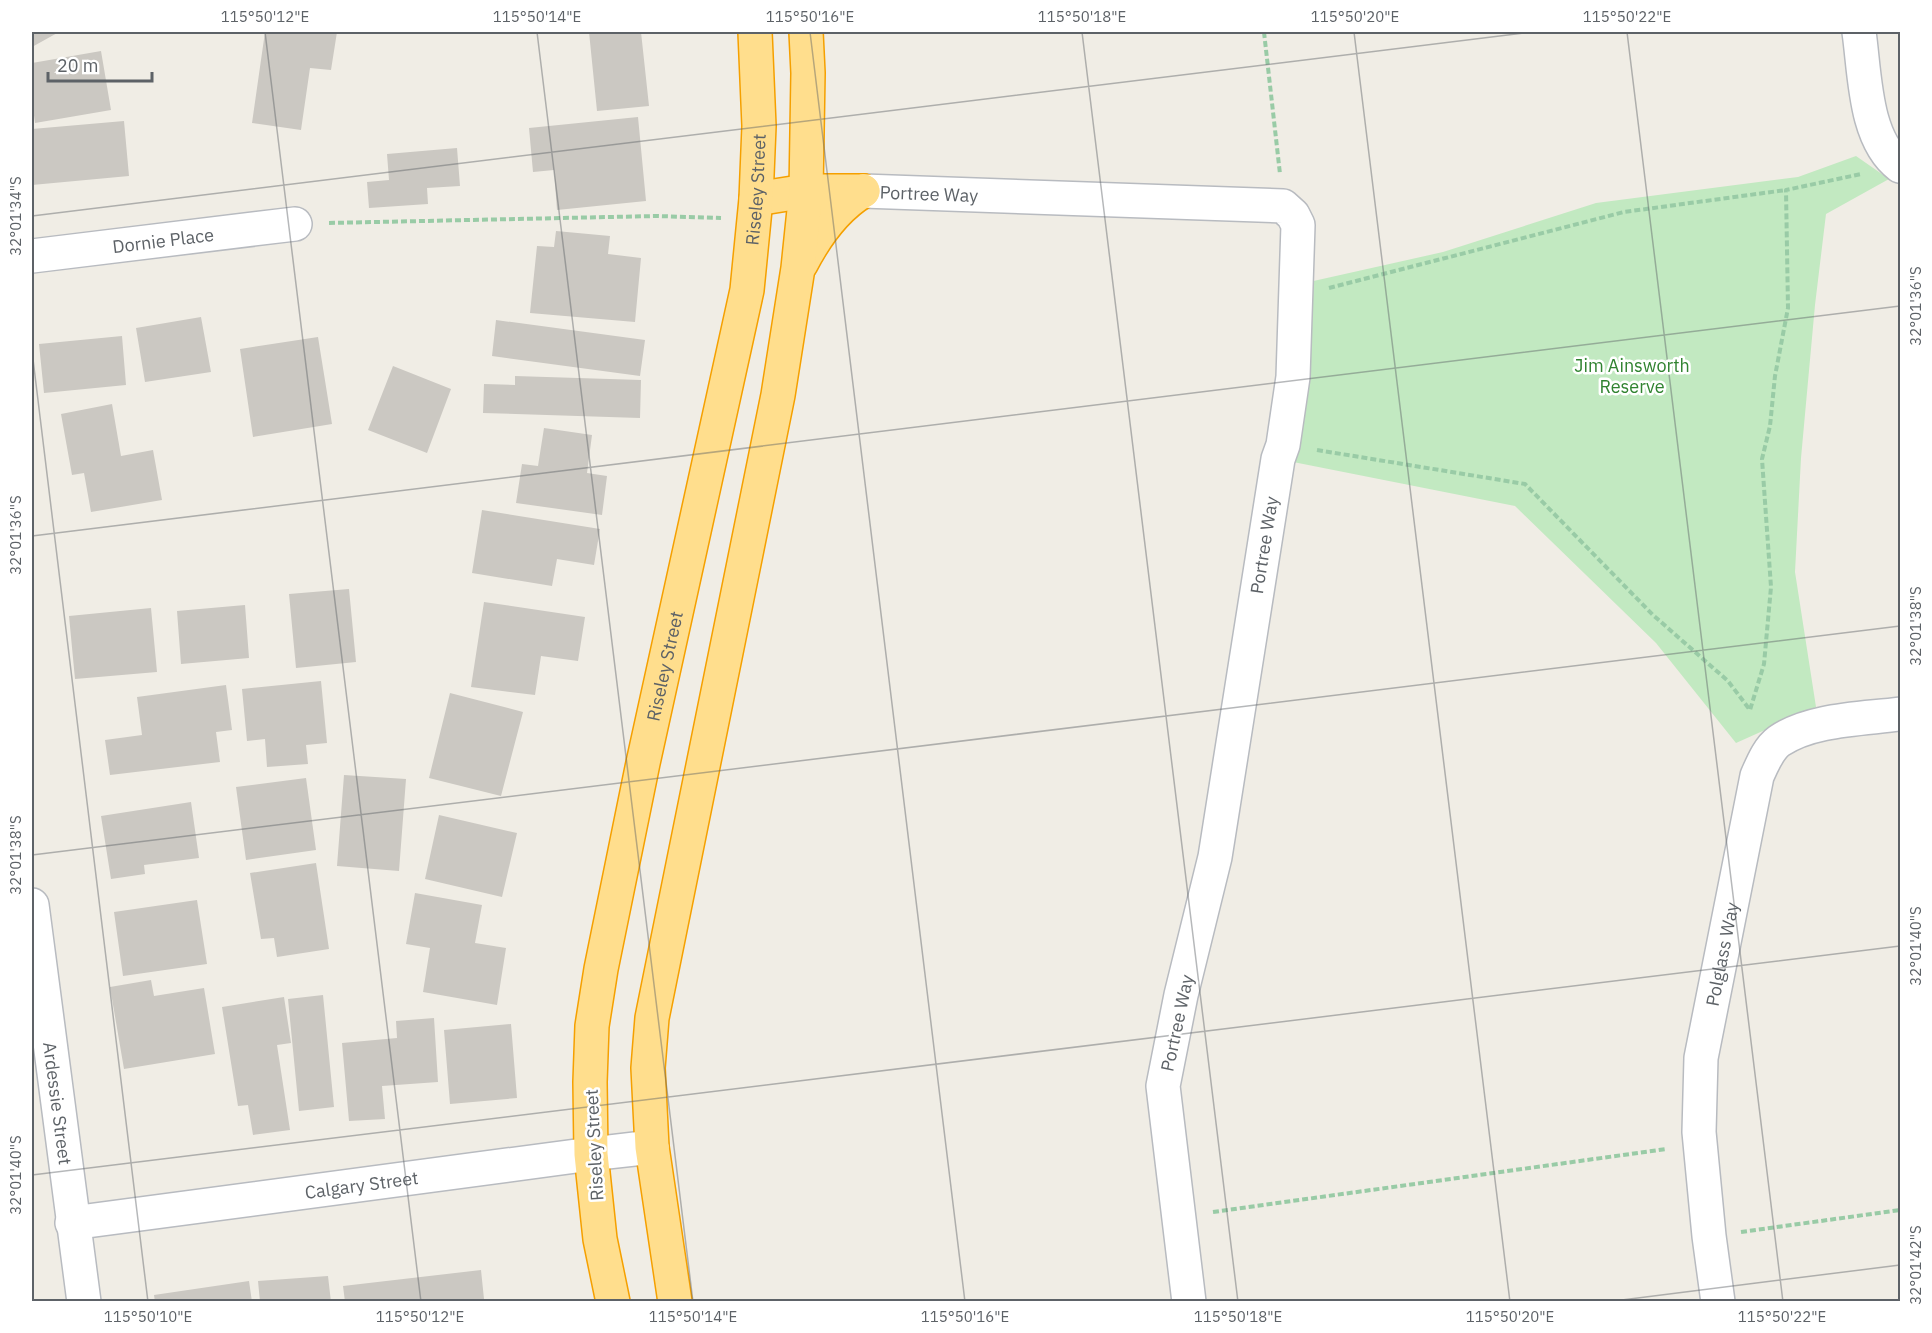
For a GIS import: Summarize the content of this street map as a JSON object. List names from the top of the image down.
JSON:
{
  "streets": {
    "highway": ["Riseley Street"],
    "street": [
      "Portree Way",
      "Dornie Place",
      "Polglass Way",
      "Ardessie Street",
      "Calgary Street"
    ]
  },
  "crossings": [
    ["Riseley Street", "Calgary Street"],
    ["Ardessie Street", "Calgary Street"]
  ],
  "parks": ["Jim Ainsworth Reserve"],
  "scale_bar": "20 m",
  "coordinates": [
    "115°50'12\"E",
    "115°50'14\"E",
    "115°50'16\"E",
    "115°50'18\"E",
    "115°50'20\"E",
    "115°50'22\"E",
    "32°01'34\"S",
    "32°01'36\"S",
    "32°01'38\"S",
    "32°01'40\"S",
    "32°01'42\"S",
    "115°50'10\"E"
  ]
}
